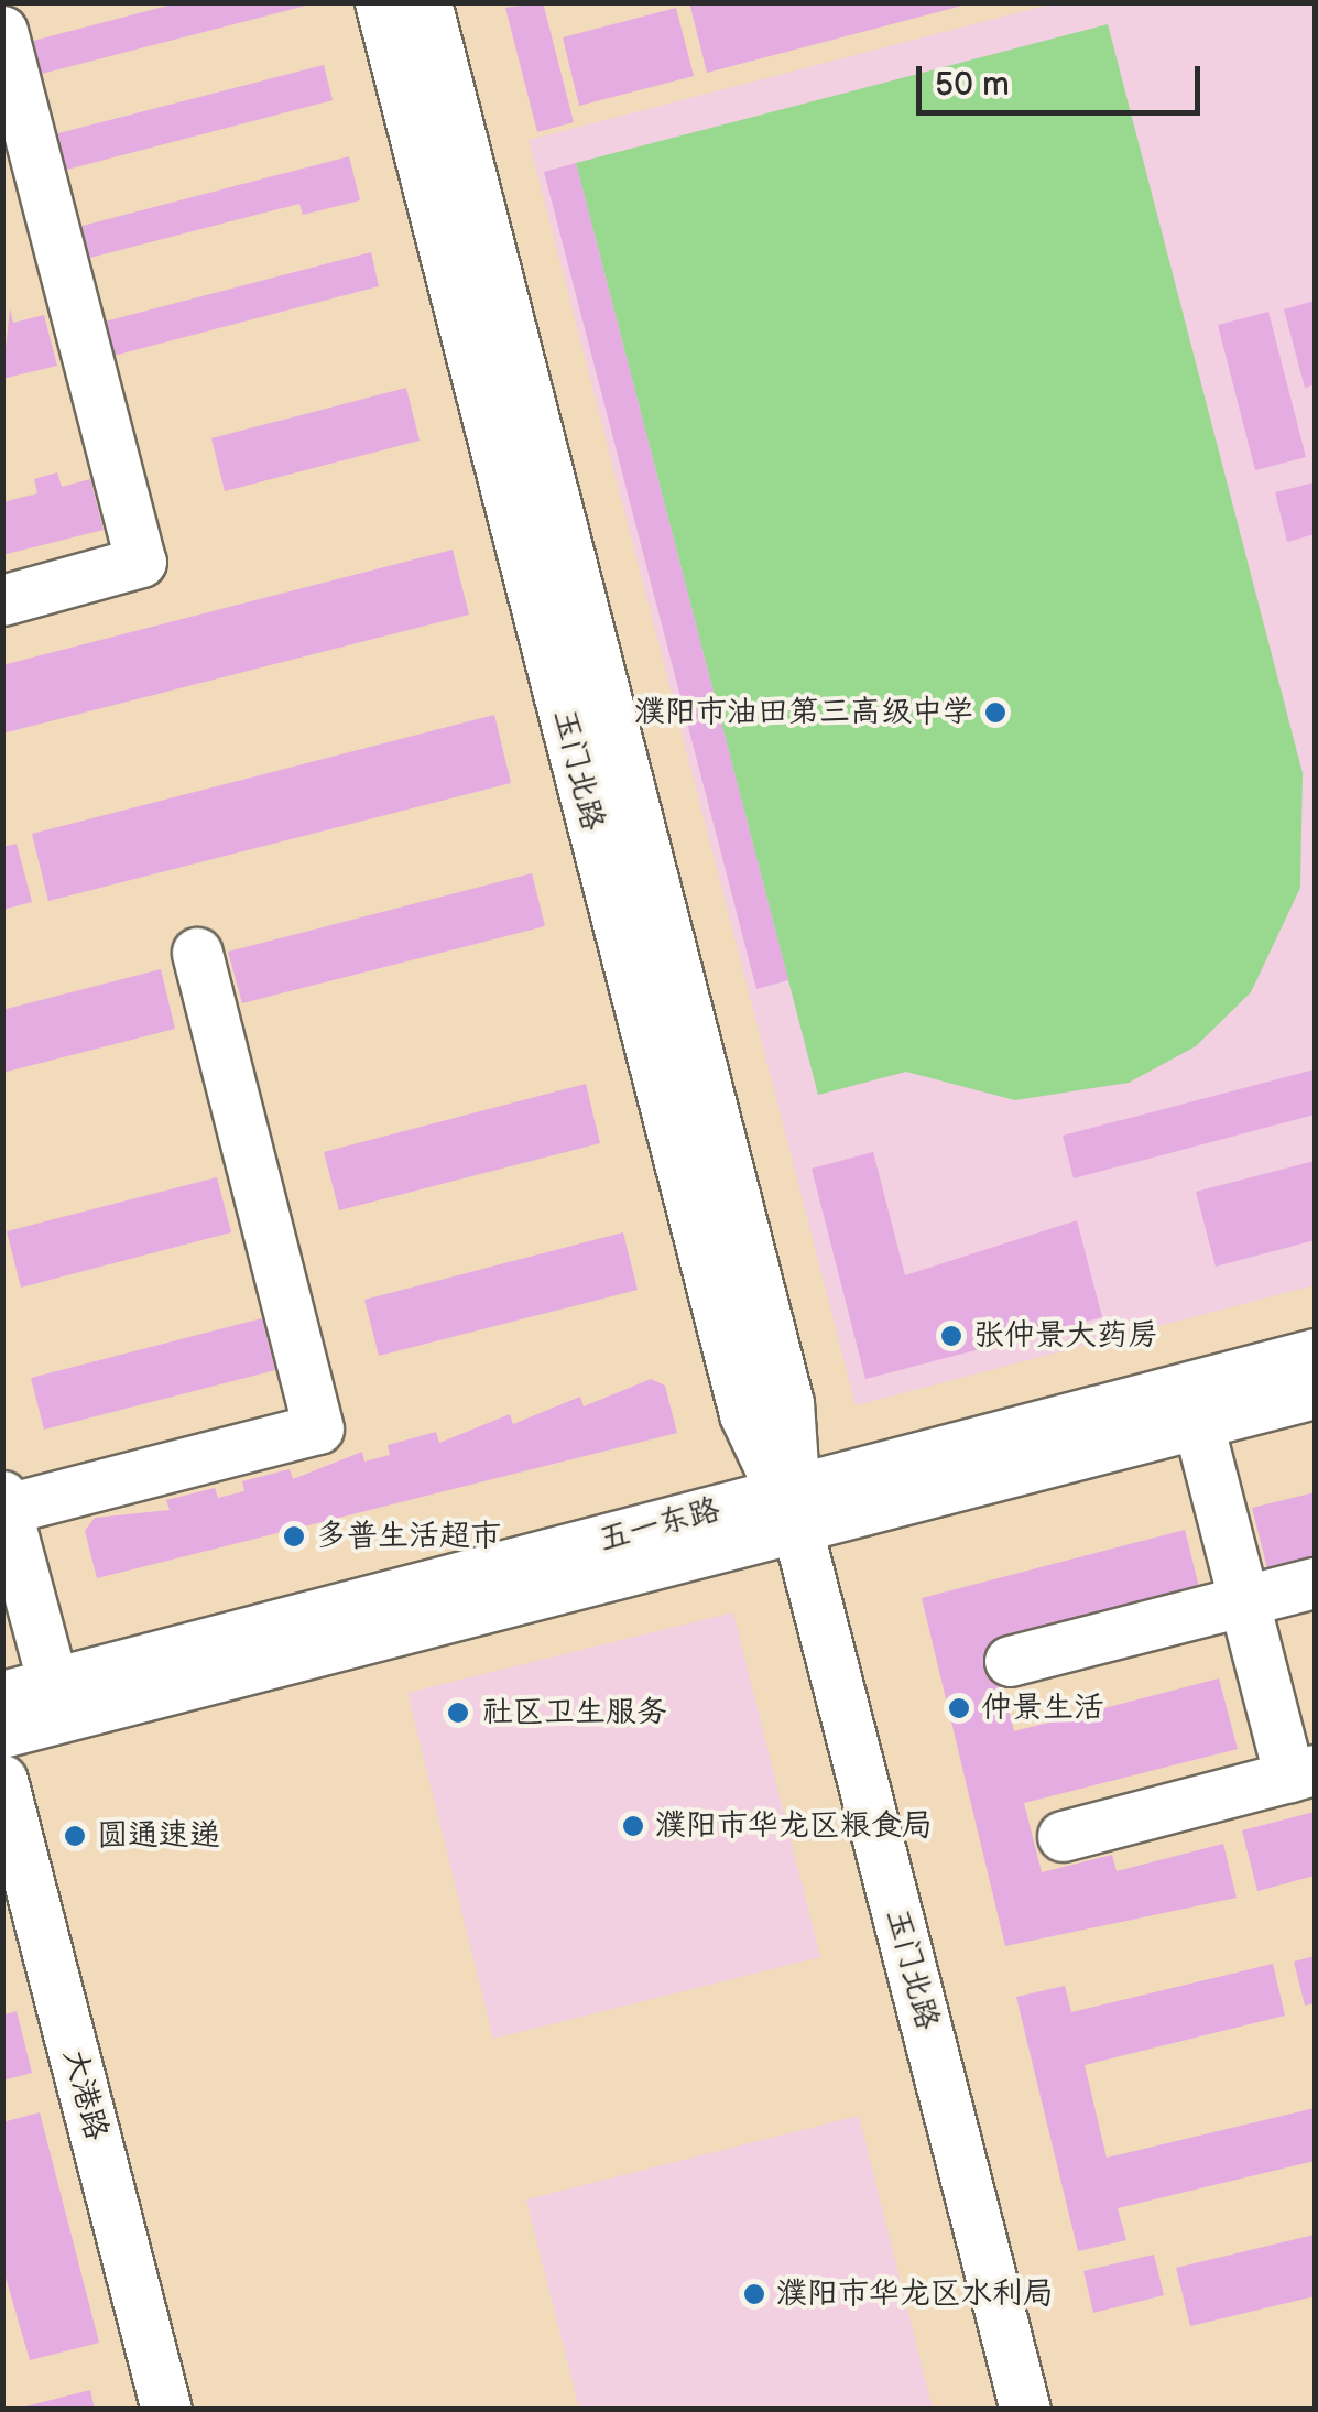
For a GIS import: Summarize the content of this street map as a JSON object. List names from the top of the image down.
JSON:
{
  "streets": {
    "street": ["玉门北路", "五一东路", "大港路"]
  },
  "crossings": [
    ["玉门北路", "五一东路"]
  ],
  "places": [
    "濮阳市油田第三高级中学",
    "张仲景大药房",
    "多普生活超市",
    "仲景生活",
    "社区卫生服务",
    "濮阳市华龙区粮食局",
    "圆通速递",
    "濮阳市华龙区水利局"
  ],
  "scale_bar": "50 m"
}
